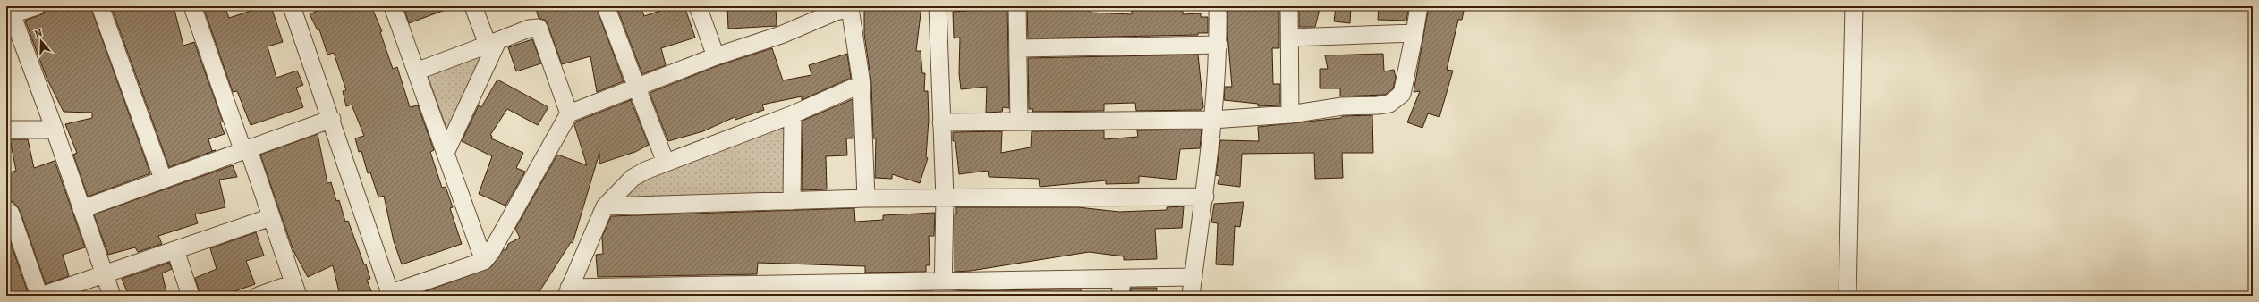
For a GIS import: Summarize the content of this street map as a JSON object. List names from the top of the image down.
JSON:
{
  "north": "top"
}
